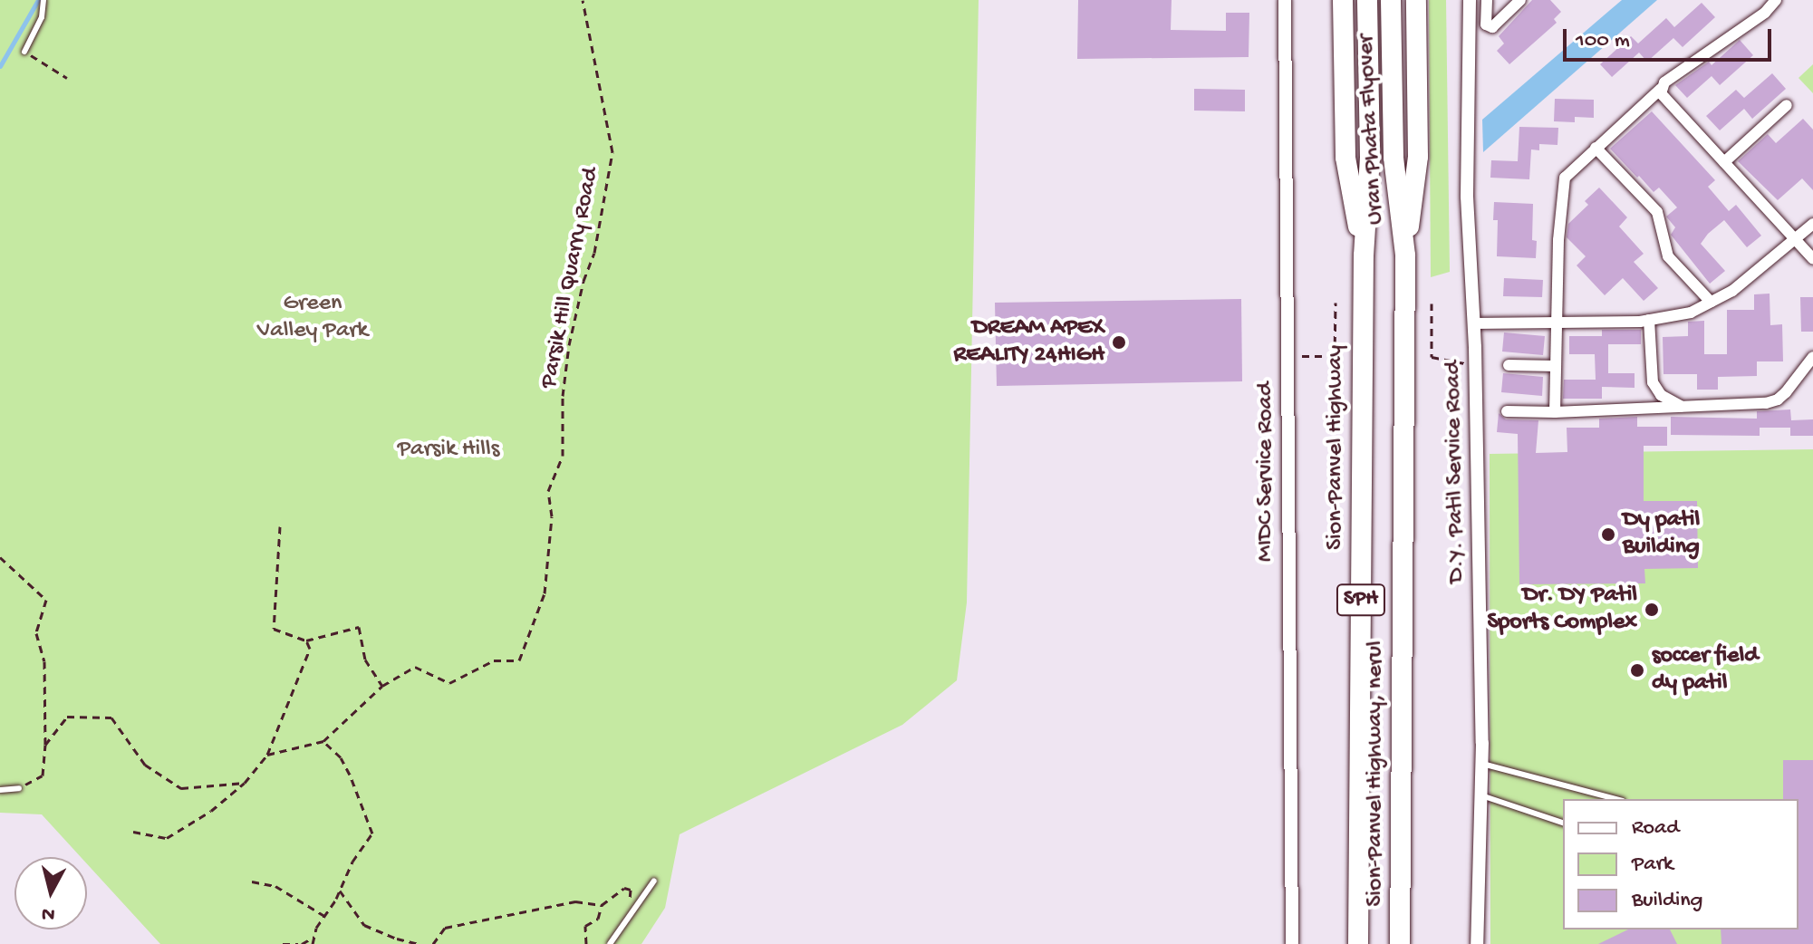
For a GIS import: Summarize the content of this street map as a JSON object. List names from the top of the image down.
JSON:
{
  "streets": {
    "highway": [
      "Uran Phata Flyover",
      "Sion-Panvel Highway",
      "SPH",
      "Sion-Panvel Highway, nerul"
    ],
    "street": ["MIDC Service Road", "D.Y. Patil Service Road"],
    "path": ["Parsik Hill Quarry Road"]
  },
  "crossings": [
    ["Uran Phata Flyover", "Sion-Panvel Highway"],
    ["Uran Phata Flyover", "Sion-Panvel Highway, nerul"]
  ],
  "parks": ["Green Valley Park", "Parsik Hills"],
  "places": [
    "DREAM APEX REALITY 24HIGH",
    "Dy patil Building",
    "Dr. DY Patil Sports Complex",
    "soccer field dy patil"
  ],
  "legend": ["Road", "Park", "Building"],
  "scale_bar": "100 m",
  "north": "bottom"
}
